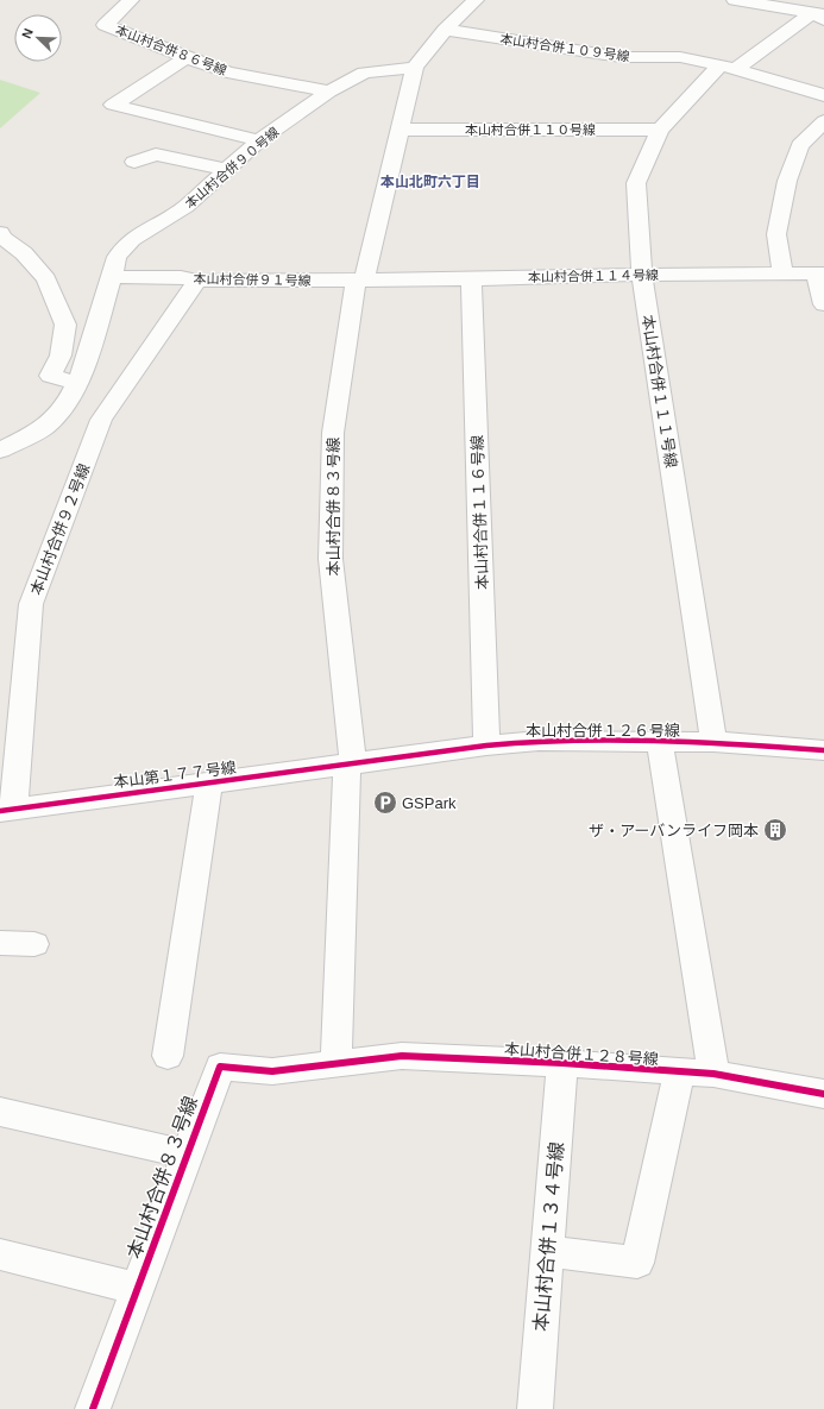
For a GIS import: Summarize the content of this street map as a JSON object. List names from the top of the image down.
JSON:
{
  "streets": {
    "street": [
      "本山村合併１０９号線",
      "本山村合併８６号線",
      "本山村合併１１０号線",
      "本山村合併９０号線",
      "本山村合併１１４号線",
      "本山村合併９１号線",
      "本山村合併１１１号線",
      "本山村合併８３号線",
      "本山村合併１１６号線",
      "本山村合併９２号線",
      "本山村合併１２６号線",
      "本山第１７７号線",
      "本山村合併１２８号線",
      "本山村合併１３４号線"
    ]
  },
  "crossings": [
    ["本山村合併１０９号線", "本山村合併１１１号線"],
    ["本山村合併１０９号線", "本山村合併８３号線"],
    ["本山村合併８６号線", "本山村合併９０号線"],
    ["本山村合併１１０号線", "本山村合併１１１号線"],
    ["本山村合併１１０号線", "本山村合併８３号線"],
    ["本山村合併９０号線", "本山村合併９１号線"],
    ["本山村合併９０号線", "本山村合併８３号線"],
    ["本山村合併１１４号線", "本山村合併９１号線"],
    ["本山村合併１１４号線", "本山村合併１１１号線"],
    ["本山村合併１１４号線", "本山村合併８３号線"],
    ["本山村合併１１４号線", "本山村合併１１６号線"],
    ["本山村合併９１号線", "本山村合併８３号線"],
    ["本山村合併９１号線", "本山村合併９２号線"],
    ["本山村合併１１１号線", "本山村合併１２６号線"],
    ["本山村合併８３号線", "本山村合併１２６号線"],
    ["本山村合併８３号線", "本山第１７７号線"],
    ["本山村合併８３号線", "本山村合併１２８号線"],
    ["本山村合併１１６号線", "本山村合併１２６号線"],
    ["本山村合併９２号線", "本山第１７７号線"],
    ["本山村合併１２６号線", "本山第１７７号線"],
    ["本山村合併１２８号線", "本山村合併１３４号線"]
  ],
  "districts": ["本山北町六丁目"],
  "places": {
    "parking": ["GSPark"],
    "building": ["ザ・アーバンライフ岡本"]
  },
  "north": "top left"
}
